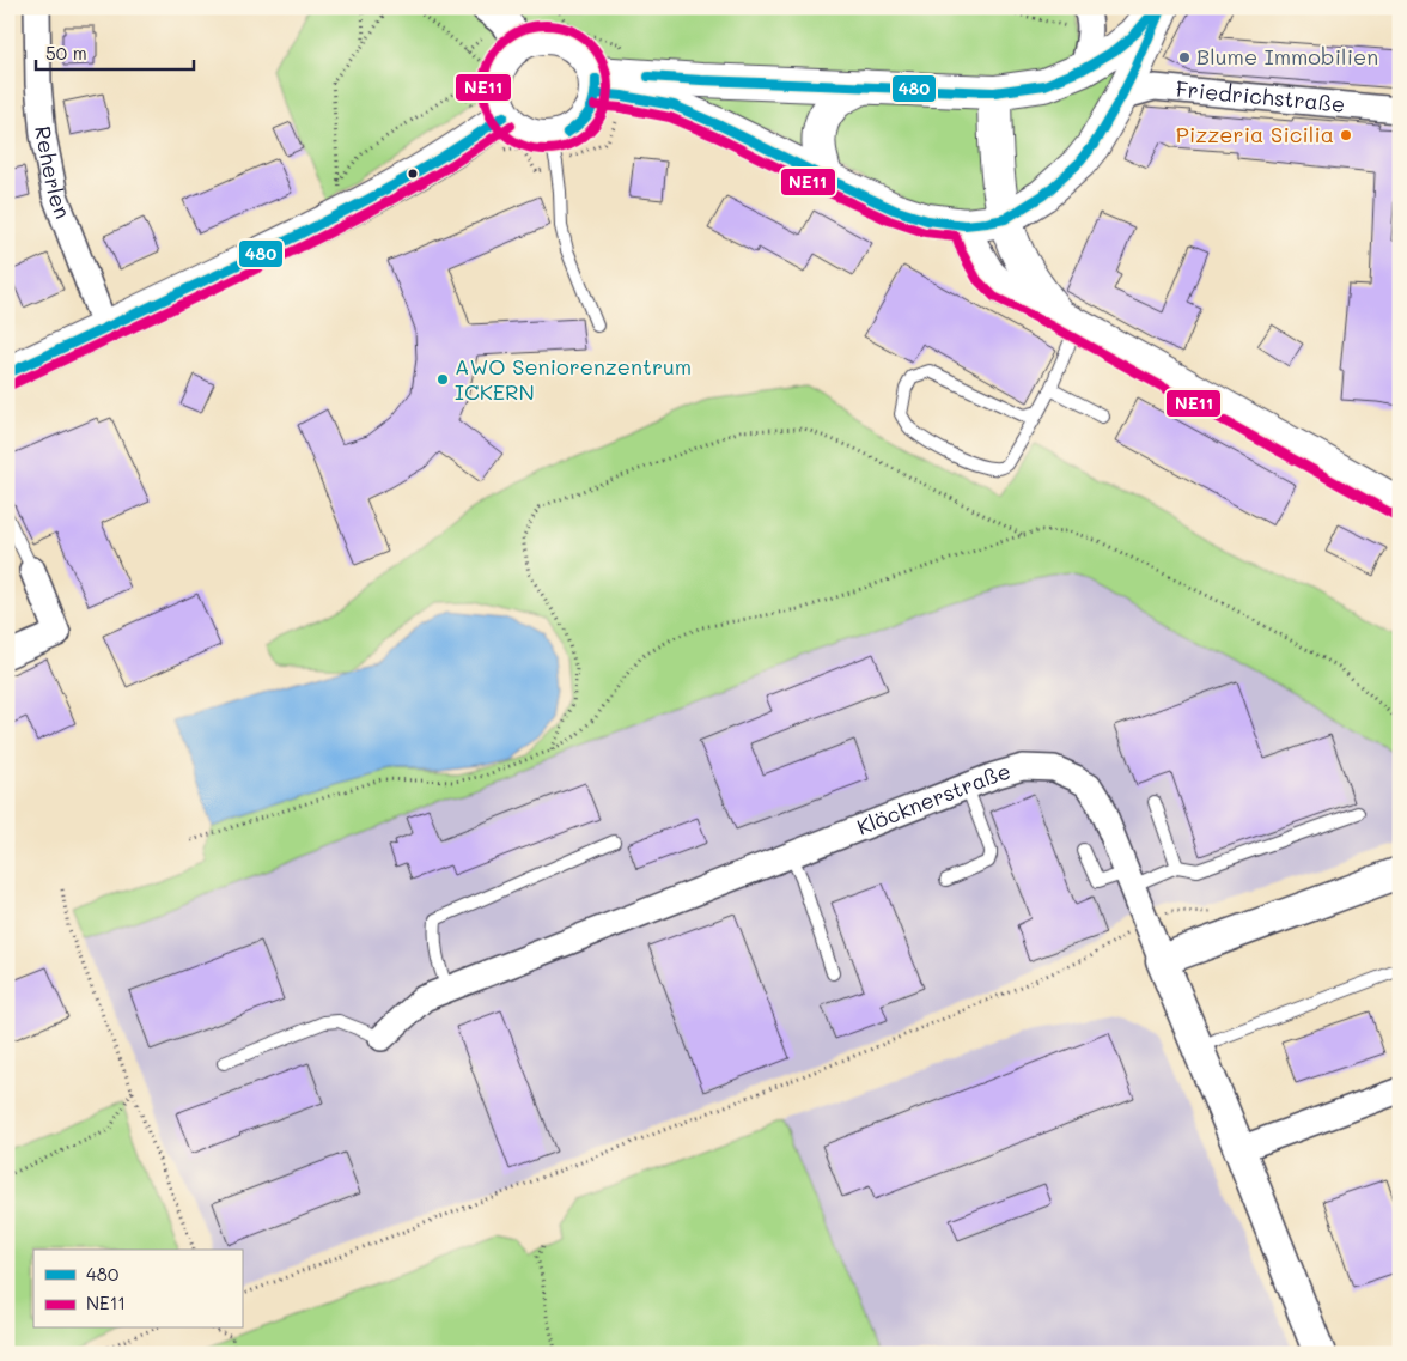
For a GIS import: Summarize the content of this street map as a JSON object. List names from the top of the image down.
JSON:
{
  "streets": {
    "street": ["Friedrichstraße", "Reherlen", "Klöcknerstraße"]
  },
  "places": ["Blume Immobilien", "Pizzeria Sicilia", "AWO Seniorenzentrum ICKERN"],
  "lines": ["transit line 480", "transit line NE11"],
  "legend": ["480", "NE11"],
  "scale_bar": "50 m"
}
